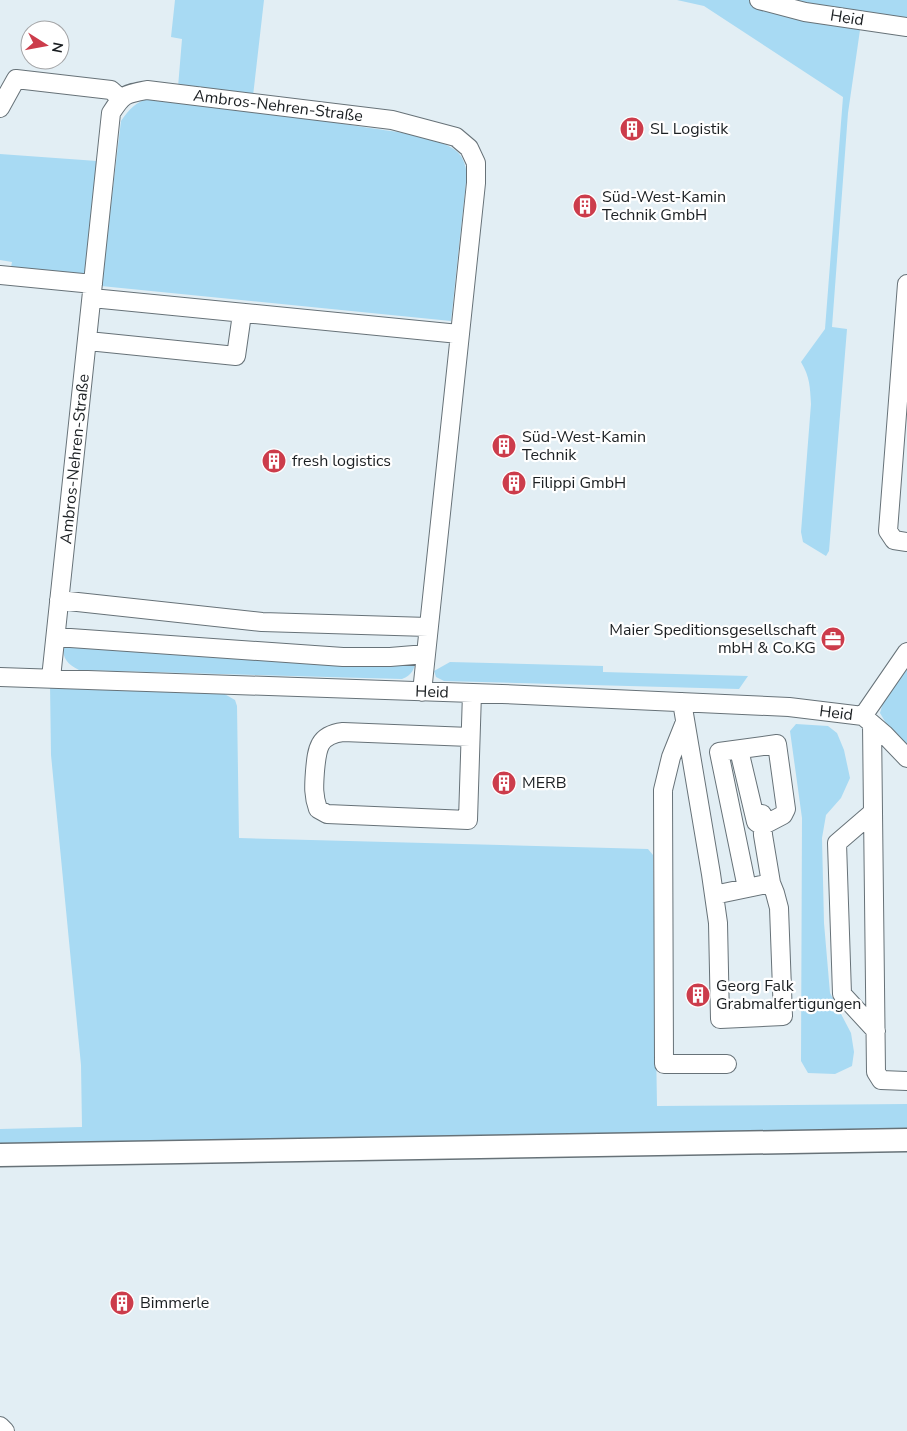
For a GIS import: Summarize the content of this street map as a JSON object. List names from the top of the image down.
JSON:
{
  "streets": {
    "street": ["Heid", "Ambros-Nehren-Straße"]
  },
  "crossings": [
    ["Heid", "Ambros-Nehren-Straße"]
  ],
  "places": {
    "building": [
      "SL Logistik",
      "Süd-West-Kamin Technik GmbH",
      "Süd-West-Kamin Technik",
      "fresh logistics",
      "Filippi GmbH",
      "MERB",
      "Georg Falk Grabmalfertigungen",
      "Bimmerle"
    ],
    "office": ["Maier Speditionsgesellschaft mbH & Co.KG"]
  },
  "north": "right"
}
